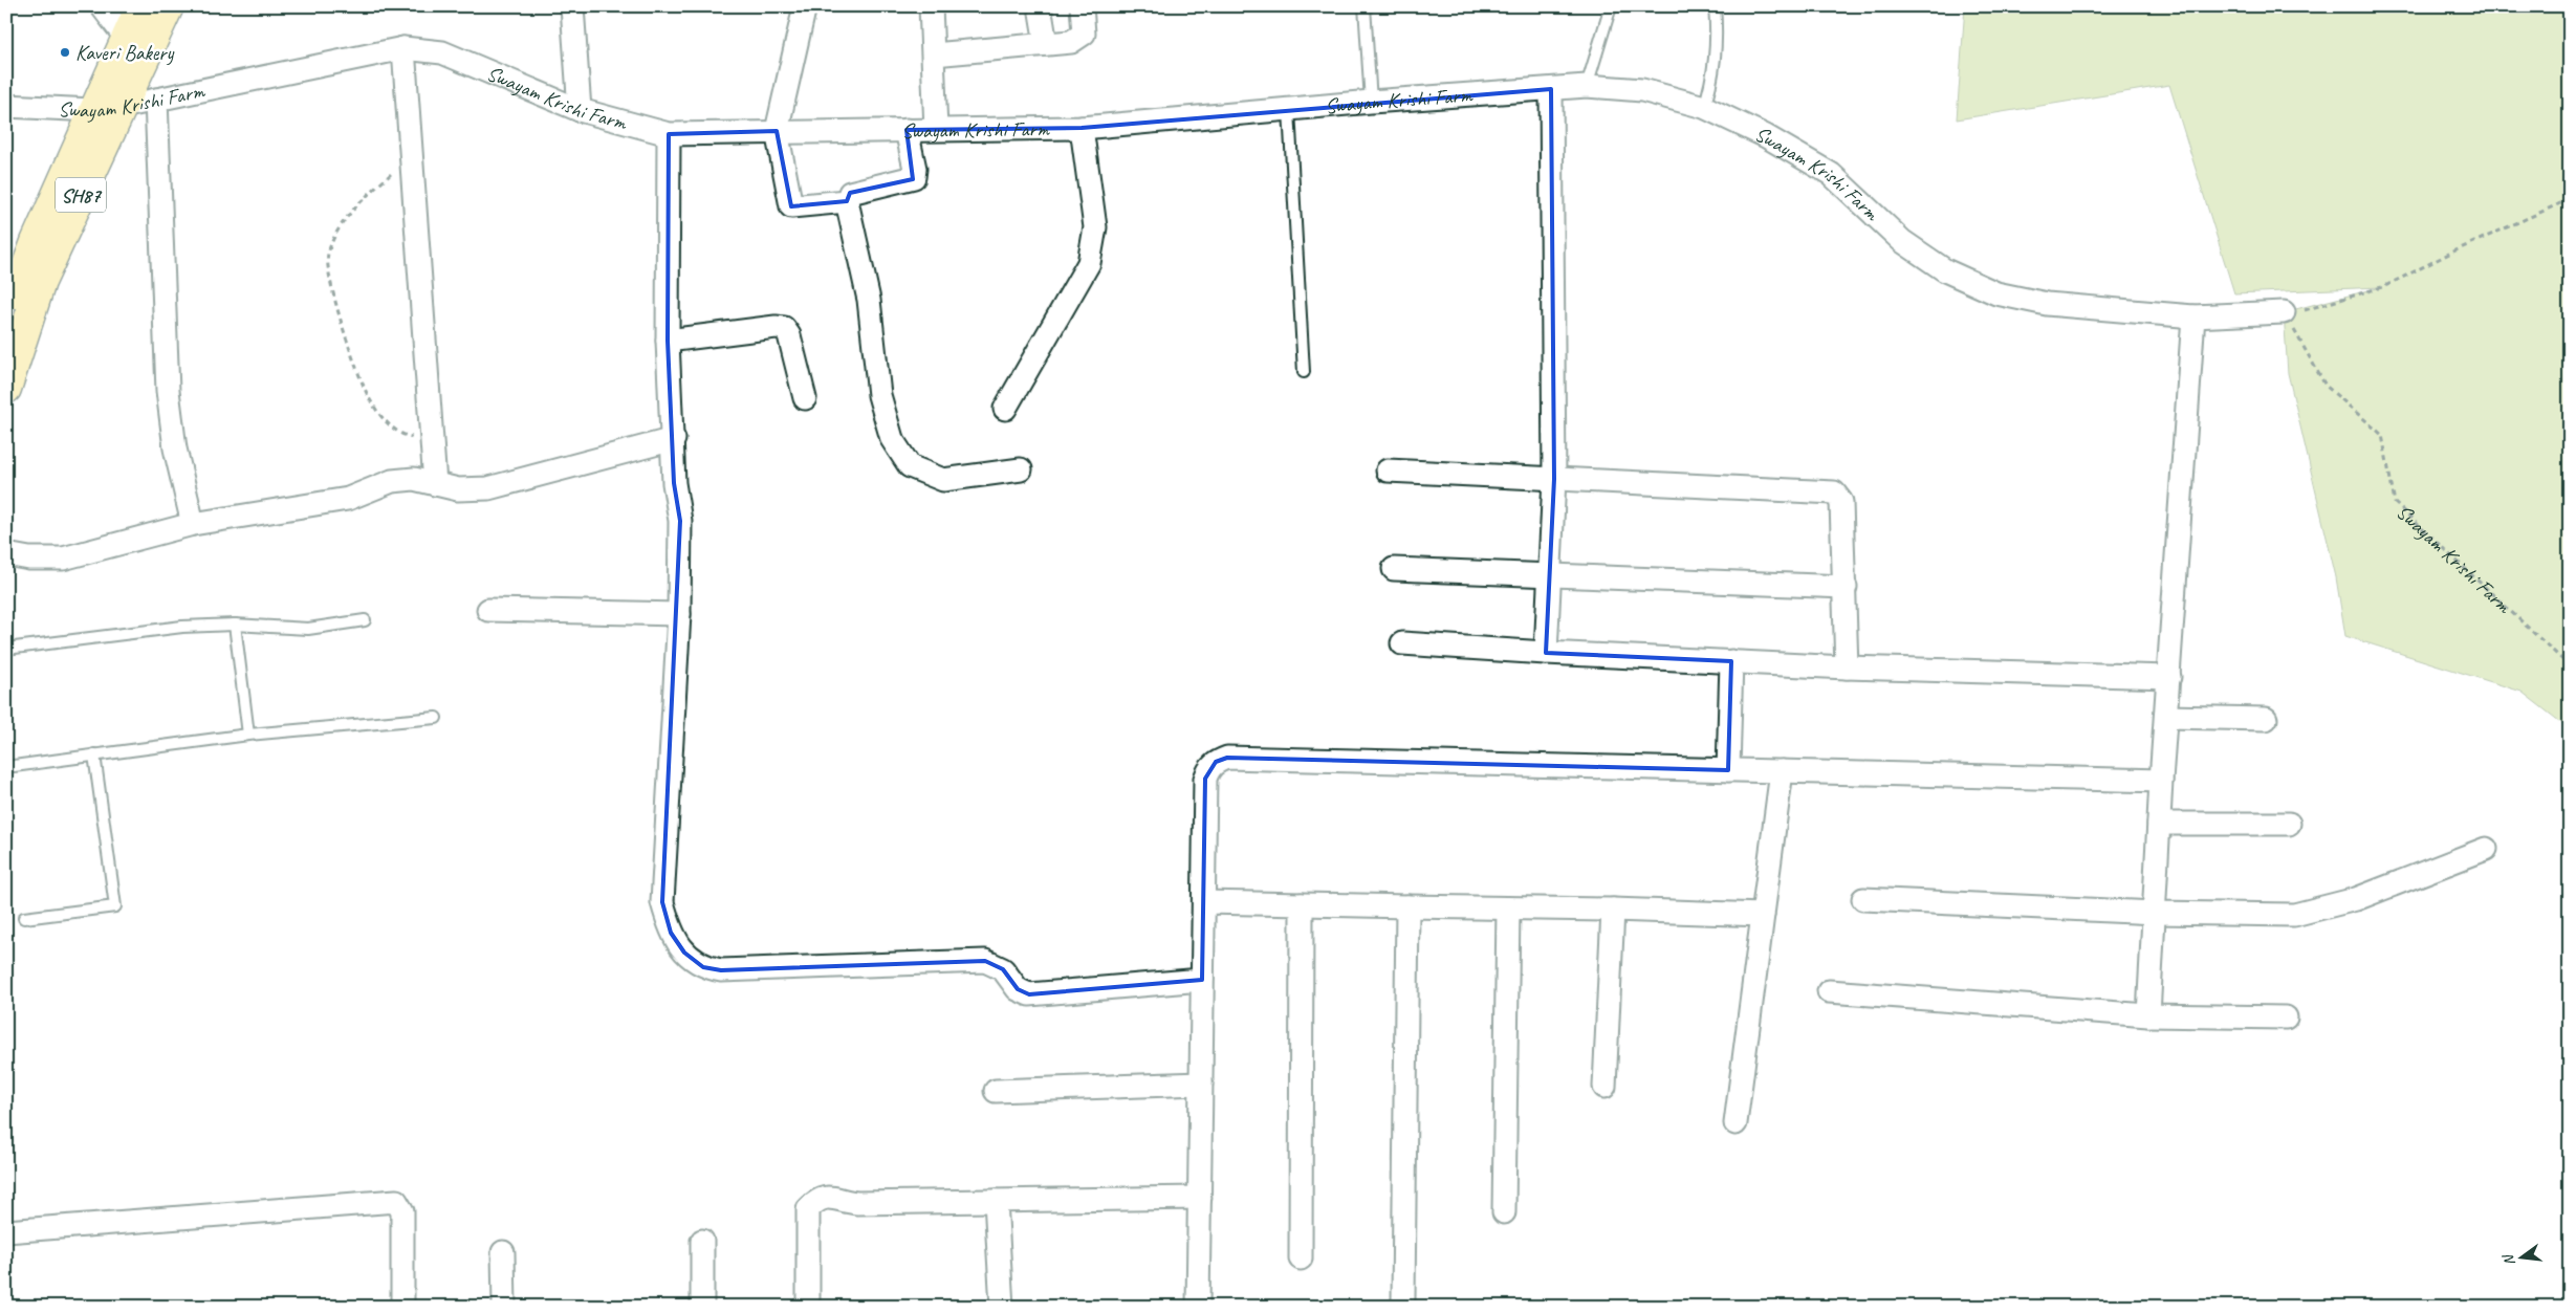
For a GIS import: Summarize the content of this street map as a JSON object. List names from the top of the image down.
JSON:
{
  "streets": {
    "main road": ["SH87"],
    "street": ["Swayam Krishi Farm"]
  },
  "crossings": [
    ["Swayam Krishi Farm", "SH87"]
  ],
  "places": ["Kaveri Bakery"],
  "north": "left"
}
